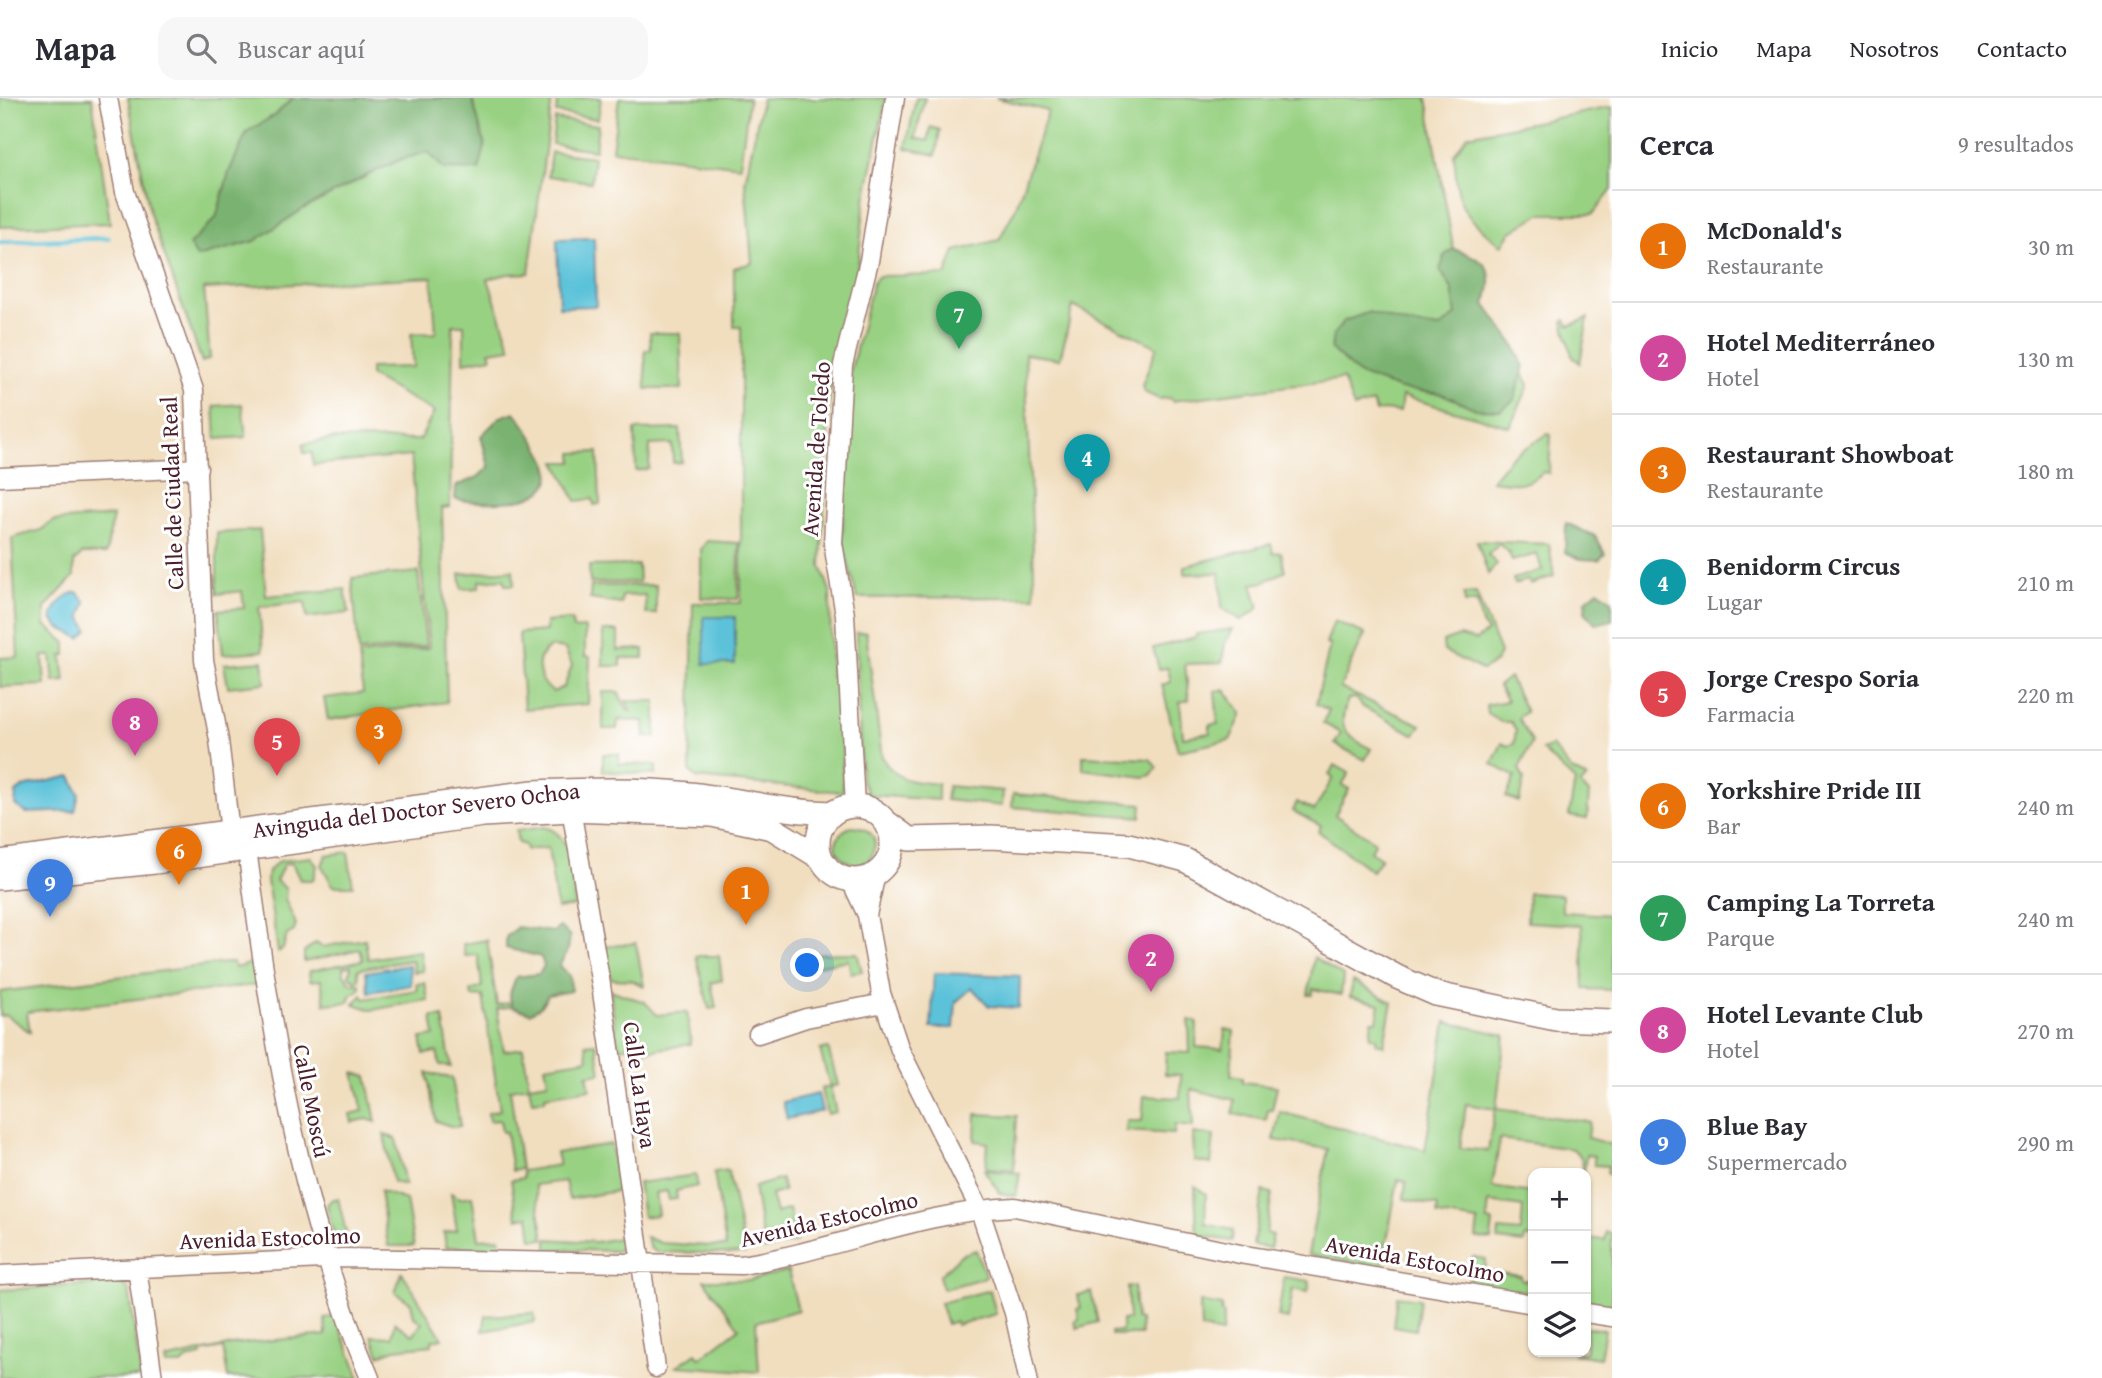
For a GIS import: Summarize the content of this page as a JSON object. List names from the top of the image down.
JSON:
{
  "streets": {
    "street": [
      "Avenida de Toledo",
      "Calle de Ciudad Real",
      "Avinguda del Doctor Severo Ochoa",
      "Calle La Haya",
      "Calle Moscú",
      "Avenida Estocolmo"
    ]
  },
  "crossings": [
    ["Avenida de Toledo", "Avinguda del Doctor Severo Ochoa"],
    ["Calle de Ciudad Real", "Avinguda del Doctor Severo Ochoa"],
    ["Avinguda del Doctor Severo Ochoa", "Calle La Haya"],
    ["Avinguda del Doctor Severo Ochoa", "Calle Moscú"],
    ["Calle La Haya", "Avenida Estocolmo"],
    ["Calle Moscú", "Avenida Estocolmo"]
  ],
  "page": {
    "header": "Mapa",
    "search": "Buscar aquí",
    "nav": [
      "Inicio",
      "Mapa",
      "Nosotros",
      "Contacto"
    ],
    "heading": ["Cerca", "9 resultados"],
    "list": [
      {
        "mark": "1",
        "name": "McDonald's",
        "note": "Restaurante",
        "value": "30 m"
      },
      {
        "mark": "2",
        "name": "Hotel Mediterráneo",
        "note": "Hotel",
        "value": "130 m"
      },
      {
        "mark": "3",
        "name": "Restaurant Showboat",
        "note": "Restaurante",
        "value": "180 m"
      },
      {
        "mark": "4",
        "name": "Benidorm Circus",
        "note": "Lugar",
        "value": "210 m"
      },
      {
        "mark": "5",
        "name": "Jorge Crespo Soria",
        "note": "Farmacia",
        "value": "220 m"
      },
      {
        "mark": "6",
        "name": "Yorkshire Pride III",
        "note": "Bar",
        "value": "240 m"
      },
      {
        "mark": "7",
        "name": "Camping La Torreta",
        "note": "Parque",
        "value": "240 m"
      },
      {
        "mark": "8",
        "name": "Hotel Levante Club",
        "note": "Hotel",
        "value": "270 m"
      },
      {
        "mark": "9",
        "name": "Blue Bay",
        "note": "Supermercado",
        "value": "290 m"
      }
    ],
    "pins": [
      "7",
      "4",
      "8",
      "3",
      "5",
      "6",
      "9",
      "1",
      "2"
    ],
    "map_buttons": ["+", "−"]
  }
}
